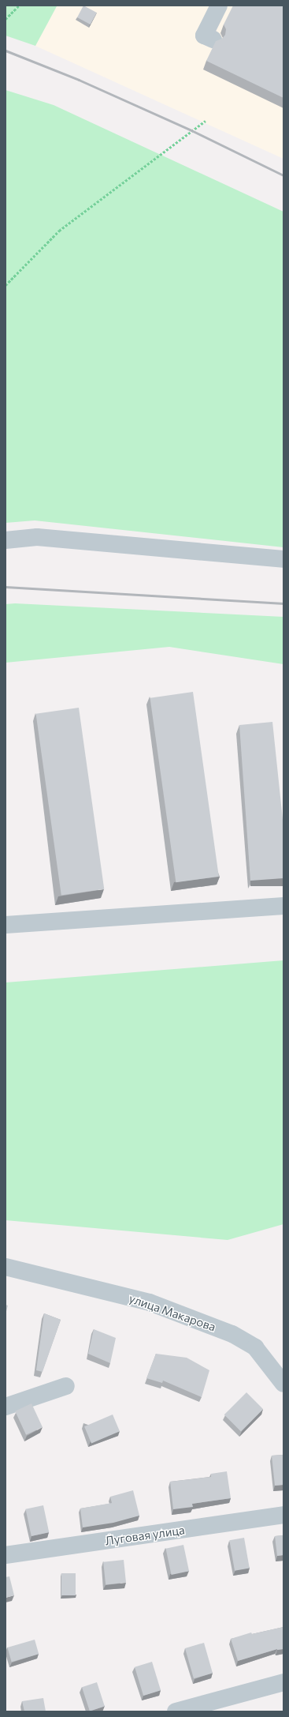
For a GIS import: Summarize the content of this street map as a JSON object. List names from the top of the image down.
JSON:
{
  "streets": {
    "street": ["улица Макарова", "Луговая улица"]
  }
}
